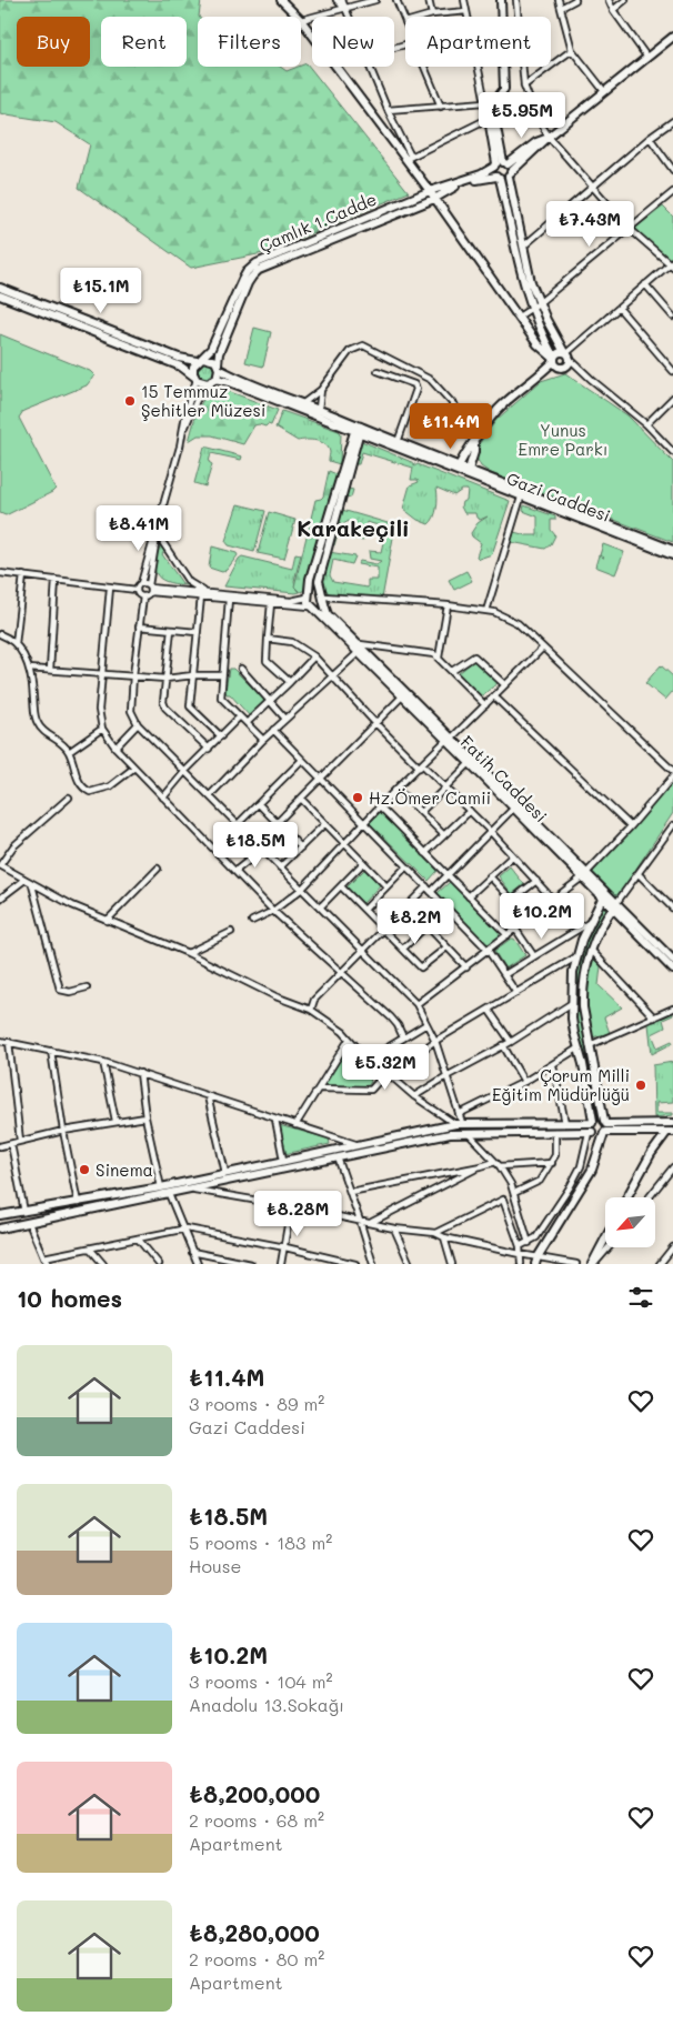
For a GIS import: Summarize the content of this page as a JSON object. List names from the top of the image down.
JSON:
{
  "streets": {
    "main road": ["Çamlık 1.Cadde", "Gazi Caddesi", "Fatih Caddesi"]
  },
  "crossings": [
    ["Çamlık 1.Cadde", "Gazi Caddesi"]
  ],
  "districts": ["Karakeçili"],
  "parks": ["Yunus Emre Parkı"],
  "places": [
    "15 Temmuz Şehitler Müzesi",
    "Hz.Ömer Camii",
    "Çorum Milli Eğitim Müdürlüğü",
    "Sinema"
  ],
  "north": "bottom left",
  "page": {
    "chip": [
      "Buy",
      "Rent",
      "Filters",
      "New",
      "Apartment"
    ],
    "price": [
      "₺5.95M",
      "₺7.43M",
      "₺15.1M",
      "₺11.4M",
      "₺8.41M",
      "₺18.5M",
      "₺10.2M",
      "₺8.2M",
      "₺5.32M",
      "₺8.28M"
    ],
    "heading": "10 homes",
    "list": [
      {
        "name": "₺11.4M",
        "note": "3 rooms · 89 m² · Gazi Caddesi"
      },
      {
        "name": "₺18.5M",
        "note": "5 rooms · 183 m² · House"
      },
      {
        "name": "₺10.2M",
        "note": "3 rooms · 104 m² · Anadolu 13.Sokağı"
      },
      {
        "name": "₺8,200,000",
        "note": "2 rooms · 68 m² · Apartment"
      },
      {
        "name": "₺8,280,000",
        "note": "2 rooms · 80 m² · Apartment"
      }
    ]
  }
}
